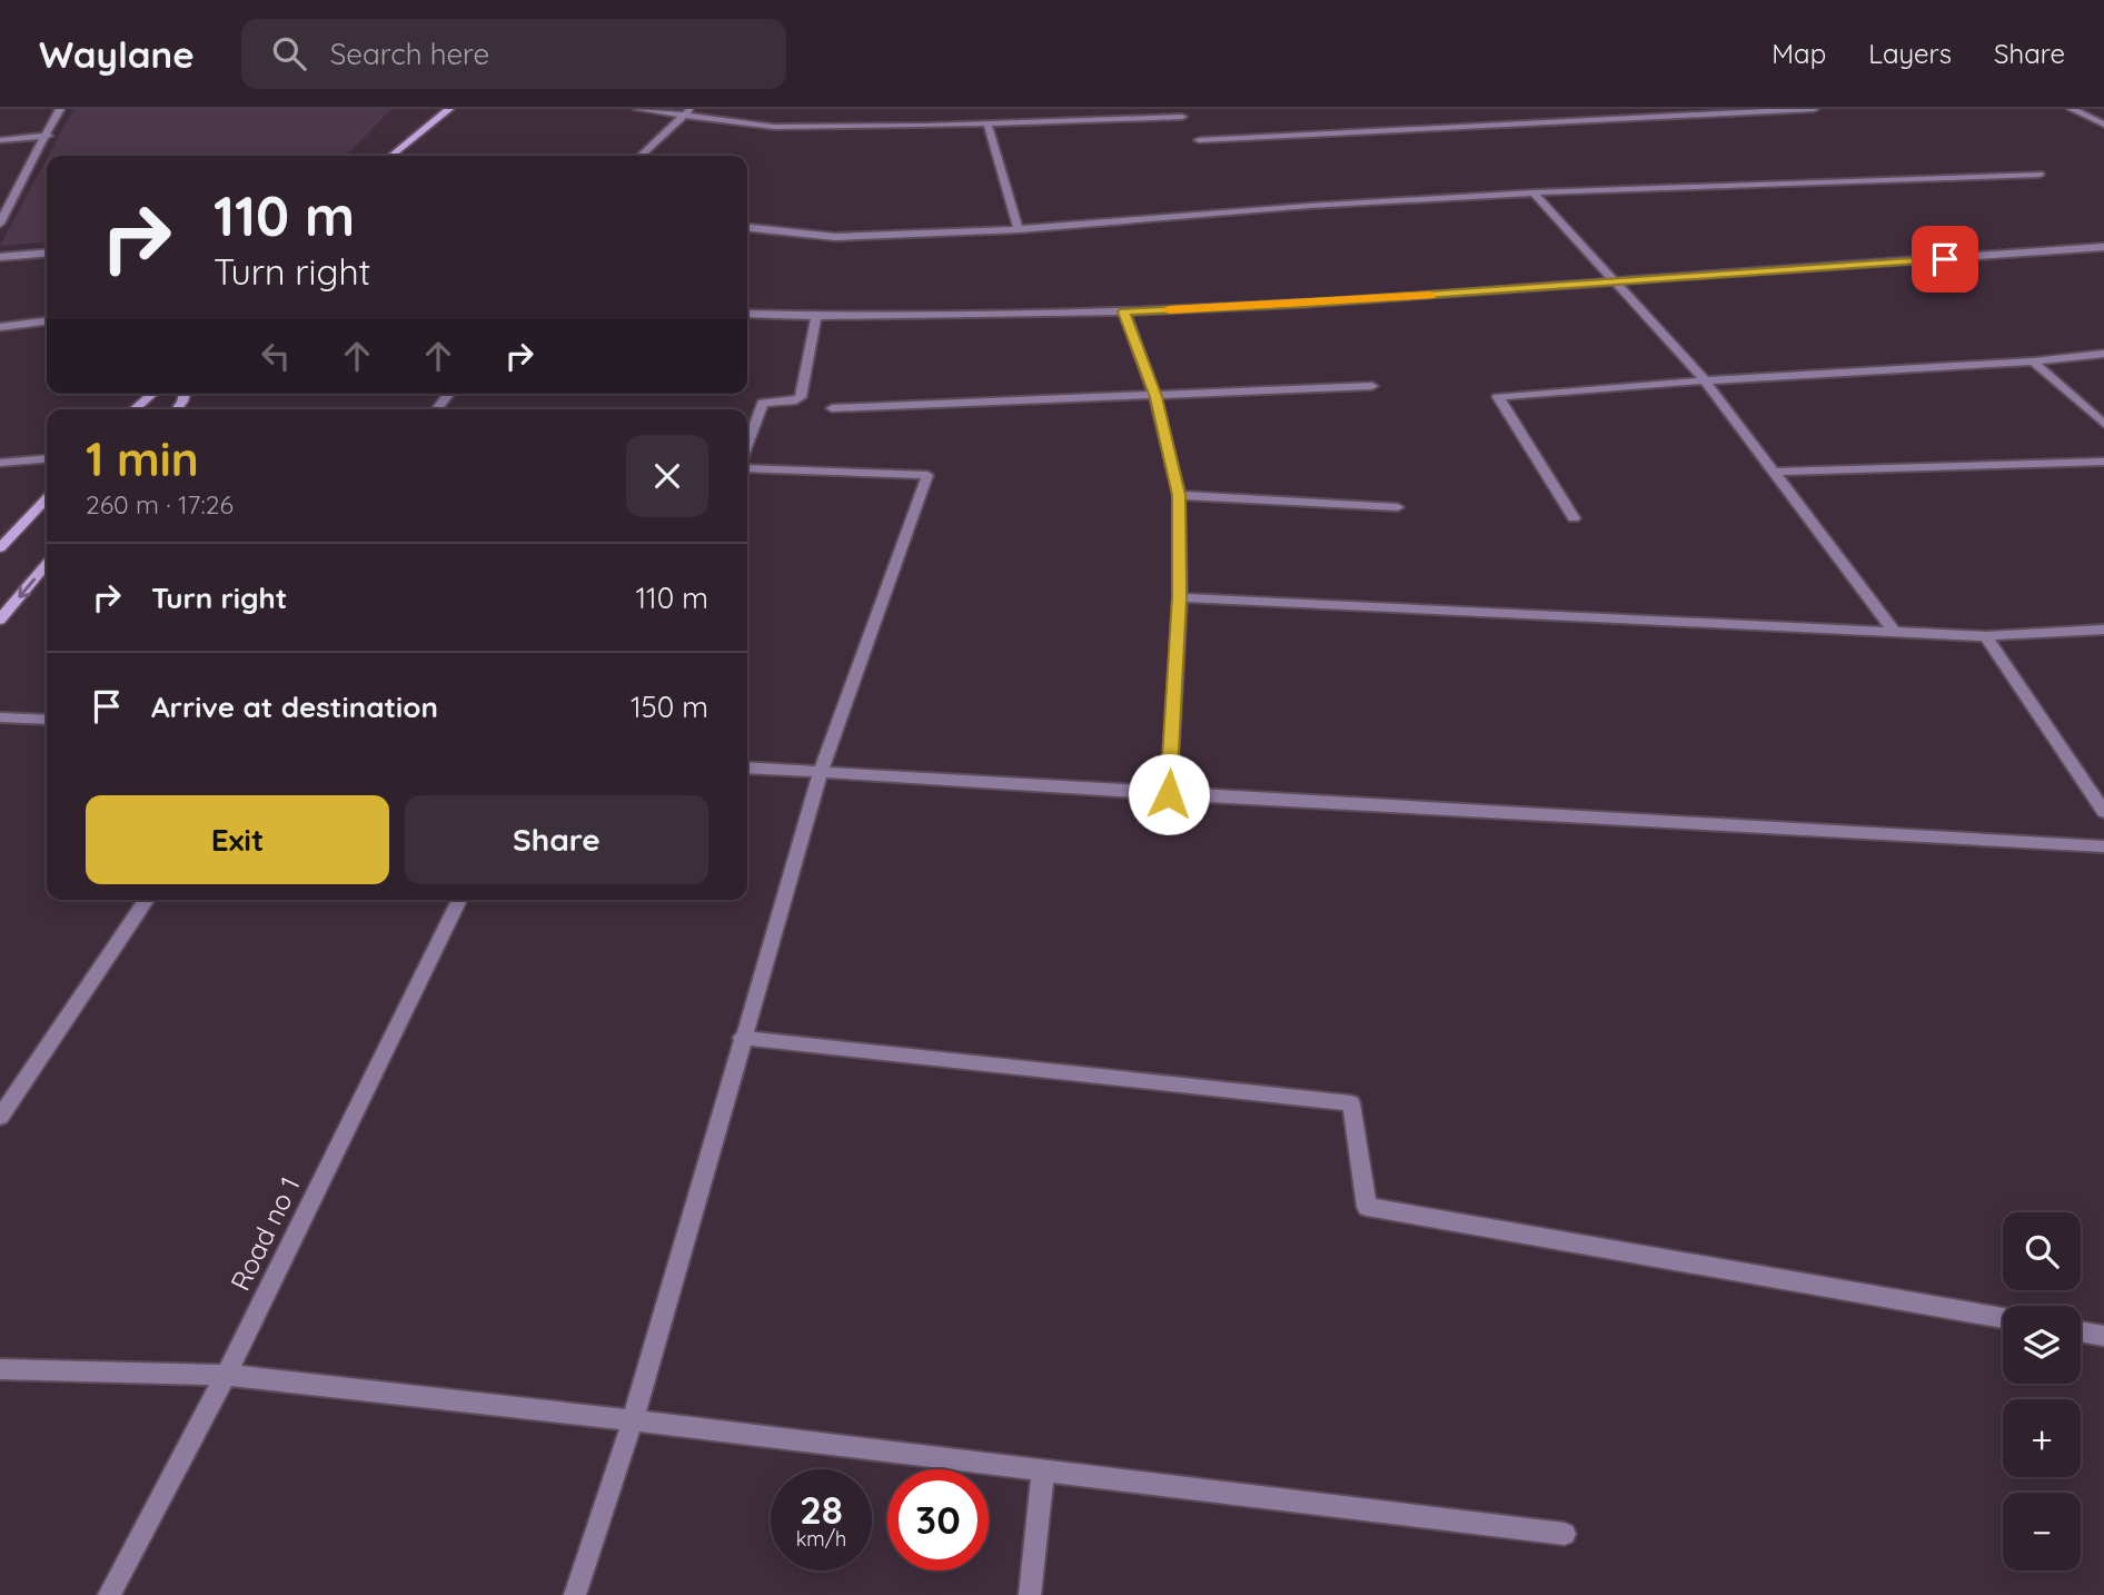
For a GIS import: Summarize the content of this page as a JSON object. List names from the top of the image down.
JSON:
{
  "streets": {
    "street": ["Road no 1"]
  },
  "page": {
    "header": "Waylane",
    "search": "Search here",
    "nav": ["Map", "Layers", "Share"],
    "turn": ["110 m", "Turn right"],
    "heading": ["1 min", "260 m · 17:26"],
    "list": [
      {
        "name": "Turn right",
        "value": "110 m"
      },
      {
        "name": "Arrive at destination",
        "value": "150 m"
      }
    ],
    "buttons": ["Exit", "Share"],
    "map_buttons": ["+", "−"],
    "speed": "28 km/h",
    "limit": "30"
  }
}
